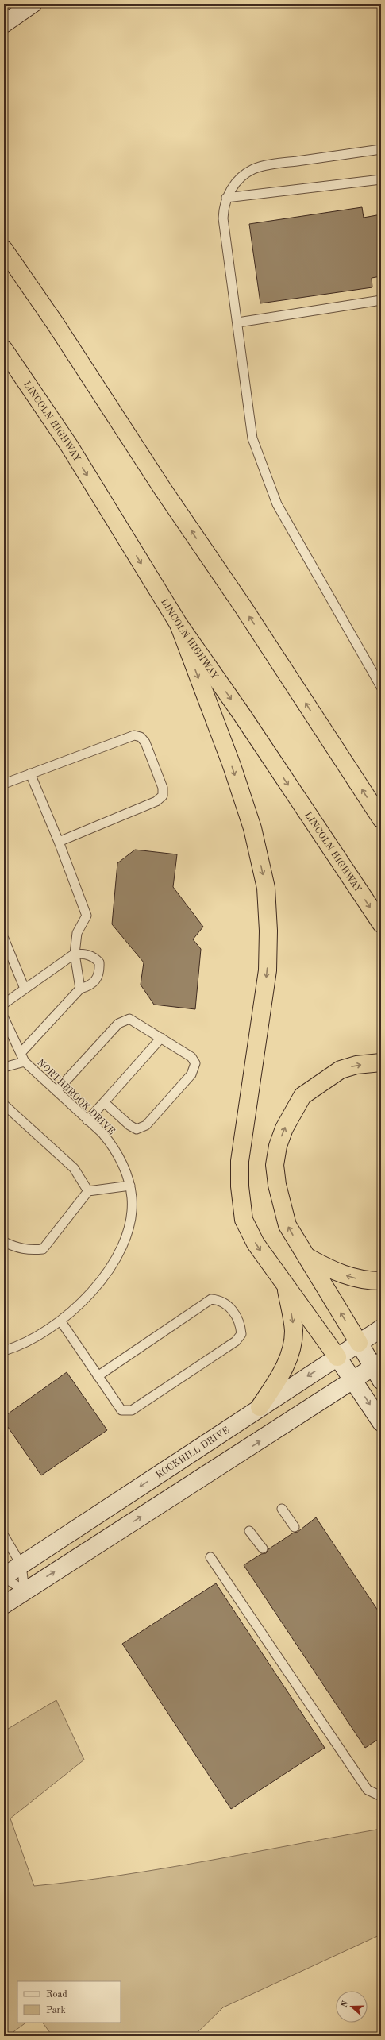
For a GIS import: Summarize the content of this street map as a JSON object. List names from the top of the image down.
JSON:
{
  "streets": {
    "highway": ["LINCOLN HIGHWAY"],
    "main road": ["ROCKHILL DRIVE"],
    "lane": ["NORTHBROOK DRIVE"]
  },
  "legend": ["Road", "Park"],
  "north": "left"
}
